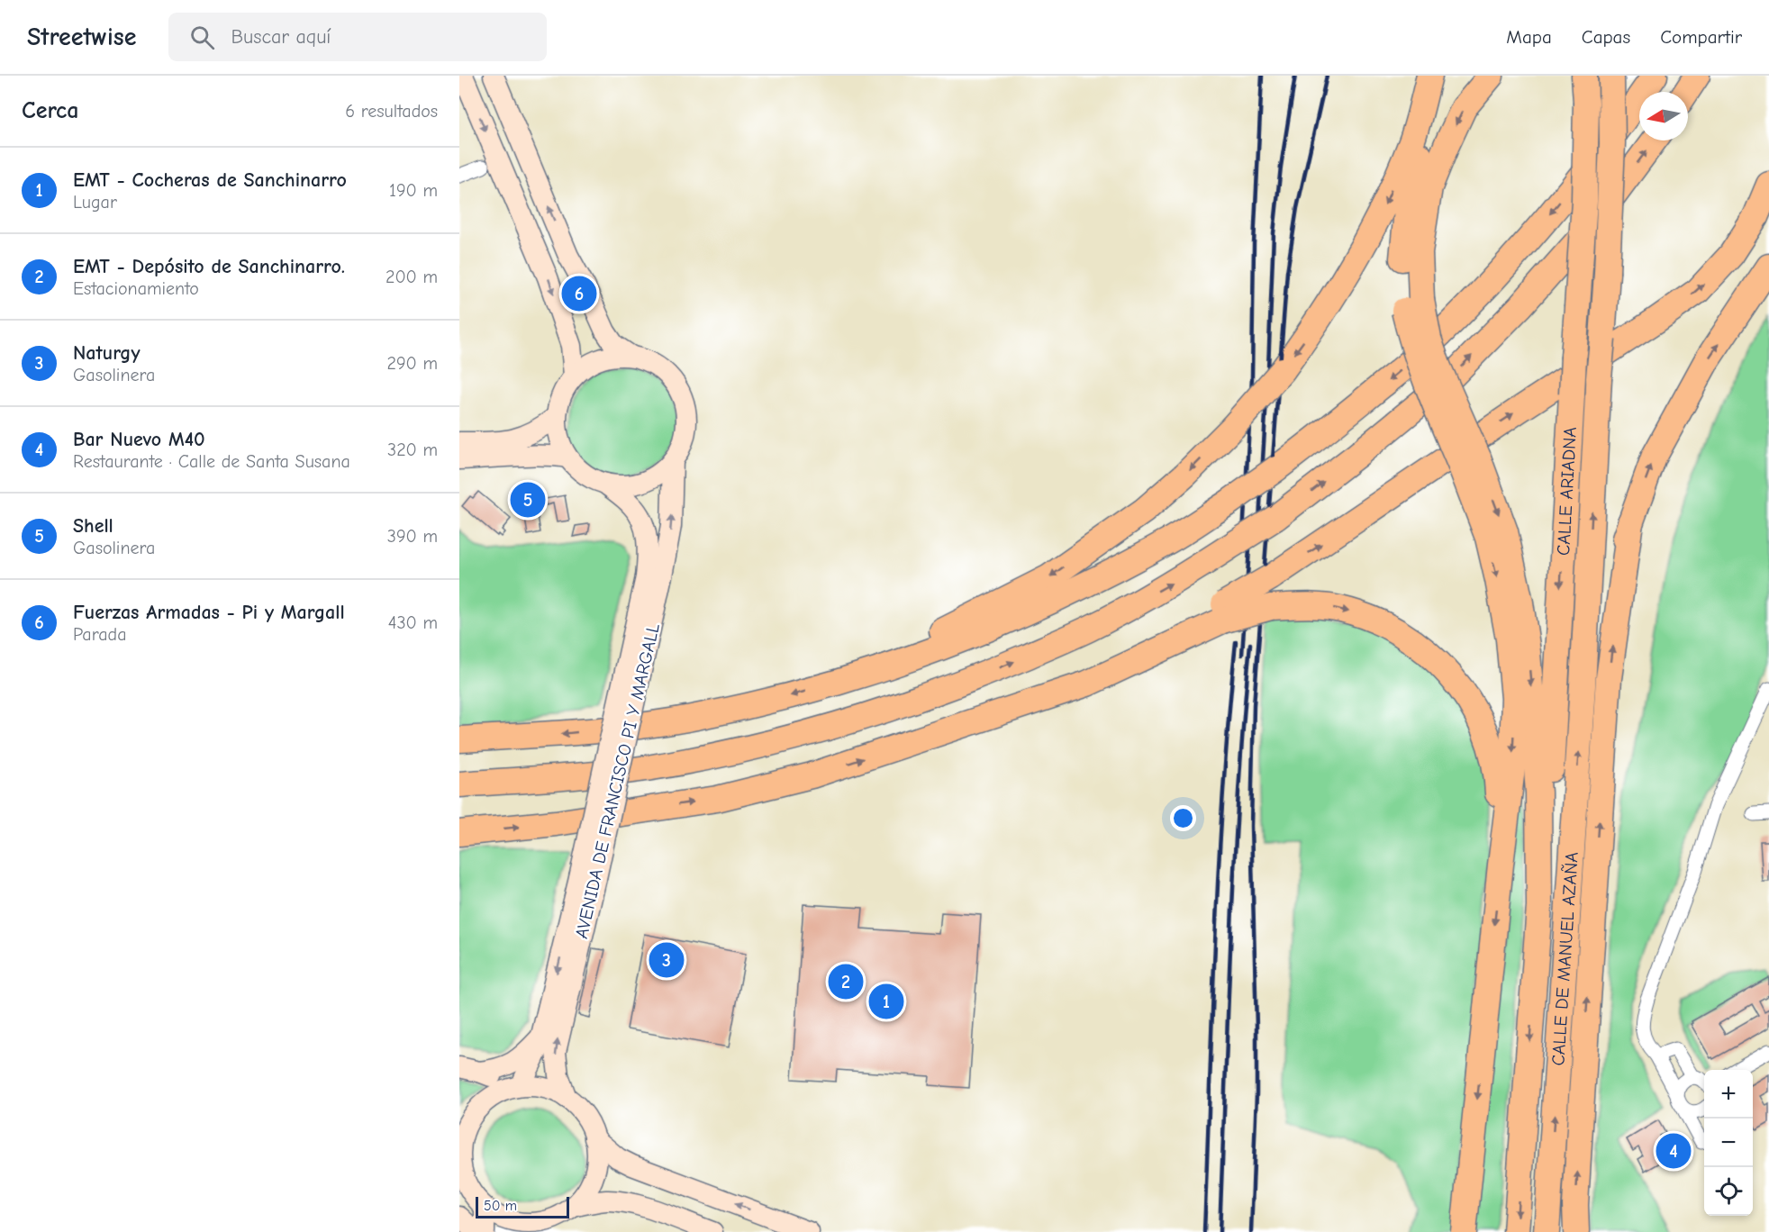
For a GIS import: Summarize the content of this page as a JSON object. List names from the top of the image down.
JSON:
{
  "streets": {
    "highway": ["CALLE ARIADNA", "CALLE DE MANUEL AZAÑA"],
    "street": ["AVENIDA DE FRANCISCO PI Y MARGALL"]
  },
  "crossings": [
    ["CALLE ARIADNA", "CALLE DE MANUEL AZAÑA"]
  ],
  "scale_bar": "50 m",
  "north": "left",
  "page": {
    "header": "Streetwise",
    "search": "Buscar aquí",
    "nav": ["Mapa", "Capas", "Compartir"],
    "heading": ["Cerca", "6 resultados"],
    "list": [
      {
        "mark": "1",
        "name": "EMT - Cocheras de Sanchinarro",
        "note": "Lugar",
        "value": "190 m"
      },
      {
        "mark": "2",
        "name": "EMT - Depósito de Sanchinarro.",
        "note": "Estacionamiento",
        "value": "200 m"
      },
      {
        "mark": "3",
        "name": "Naturgy",
        "note": "Gasolinera",
        "value": "290 m"
      },
      {
        "mark": "4",
        "name": "Bar Nuevo M40",
        "note": "Restaurante · Calle de Santa Susana",
        "value": "320 m"
      },
      {
        "mark": "5",
        "name": "Shell",
        "note": "Gasolinera",
        "value": "390 m"
      },
      {
        "mark": "6",
        "name": "Fuerzas Armadas - Pi y Margall",
        "note": "Parada",
        "value": "430 m"
      }
    ],
    "pins": [
      "6",
      "5",
      "3",
      "2",
      "1",
      "4"
    ],
    "map_buttons": ["+", "−"],
    "scale": "50 m"
  }
}
